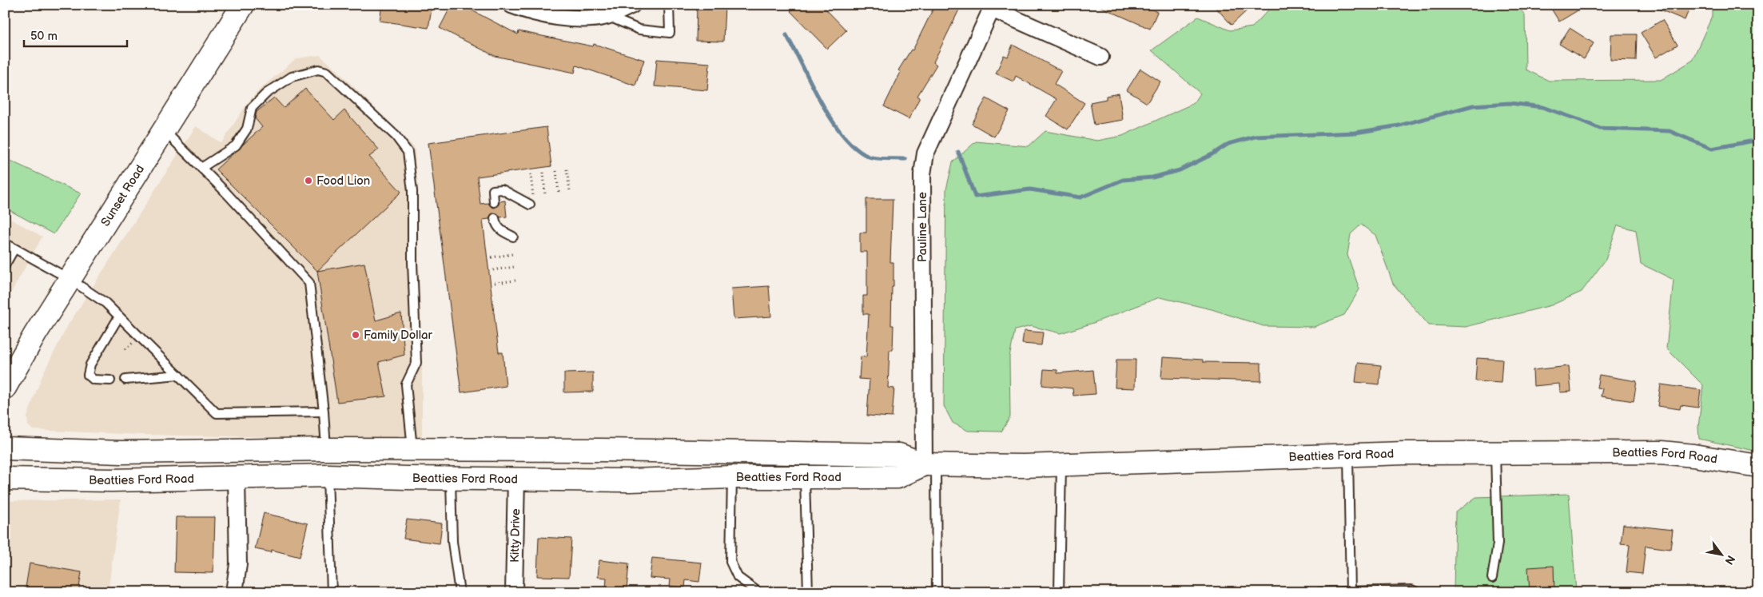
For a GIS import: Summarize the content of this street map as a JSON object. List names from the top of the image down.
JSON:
{
  "streets": {
    "main road": ["Sunset Road", "Beatties Ford Road"],
    "street": ["Pauline Lane", "Kitty Drive"]
  },
  "crossings": [
    ["Pauline Lane", "Beatties Ford Road"],
    ["Beatties Ford Road", "Kitty Drive"]
  ],
  "places": ["Food Lion", "Family Dollar"],
  "scale_bar": "50 m",
  "north": "bottom right"
}
